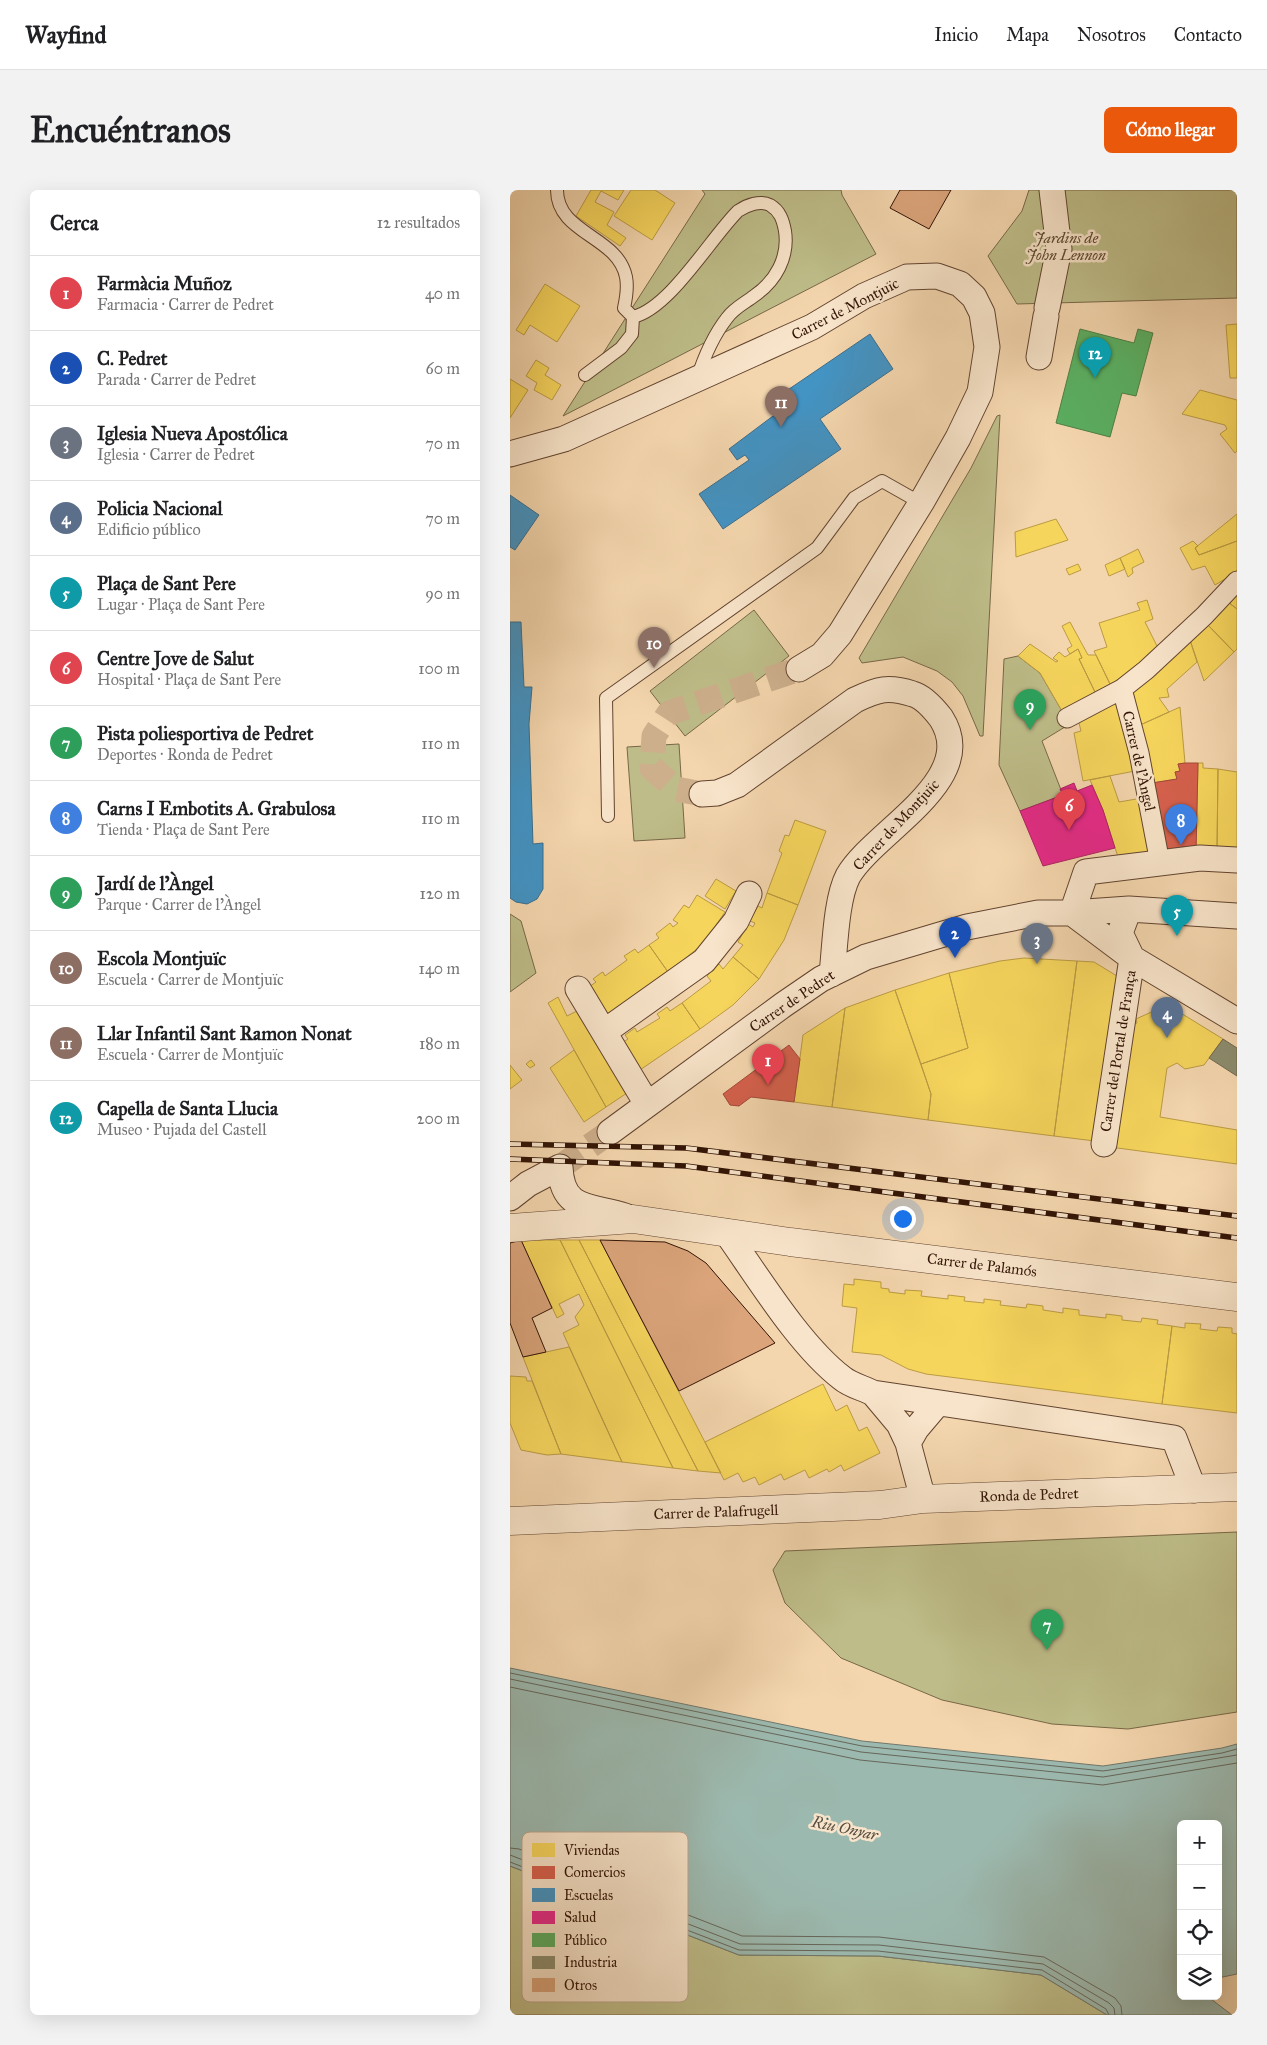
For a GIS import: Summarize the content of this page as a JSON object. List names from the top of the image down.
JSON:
{
  "streets": {
    "street": [
      "Carrer de Montjuïc",
      "Carrer de l'Àngel",
      "Carrer de Pedret",
      "Carrer del Portal de França",
      "Carrer de Palamós",
      "Ronda de Pedret",
      "Carrer de Palafrugell"
    ]
  },
  "crossings": [
    ["Carrer de Montjuïc", "Carrer de Pedret"],
    ["Ronda de Pedret", "Carrer de Palafrugell"]
  ],
  "water": ["Riu Onyar"],
  "parks": ["Jardins de John Lennon"],
  "legend": [
    "Viviendas",
    "Comercios",
    "Escuelas",
    "Salud",
    "Público",
    "Industria",
    "Otros"
  ],
  "page": {
    "header": "Wayfind",
    "nav": [
      "Inicio",
      "Mapa",
      "Nosotros",
      "Contacto"
    ],
    "buttons": "Cómo llegar",
    "title": "Encuéntranos",
    "heading": ["Cerca", "12 resultados"],
    "list": [
      {
        "mark": "1",
        "name": "Farmàcia Muñoz",
        "note": "Farmacia · Carrer de Pedret",
        "value": "40 m"
      },
      {
        "mark": "2",
        "name": "C. Pedret",
        "note": "Parada · Carrer de Pedret",
        "value": "60 m"
      },
      {
        "mark": "3",
        "name": "Iglesia Nueva Apostólica",
        "note": "Iglesia · Carrer de Pedret",
        "value": "70 m"
      },
      {
        "mark": "4",
        "name": "Policia Nacional",
        "note": "Edificio público",
        "value": "70 m"
      },
      {
        "mark": "5",
        "name": "Plaça de Sant Pere",
        "note": "Lugar · Plaça de Sant Pere",
        "value": "90 m"
      },
      {
        "mark": "6",
        "name": "Centre Jove de Salut",
        "note": "Hospital · Plaça de Sant Pere",
        "value": "100 m"
      },
      {
        "mark": "7",
        "name": "Pista poliesportiva de Pedret",
        "note": "Deportes · Ronda de Pedret",
        "value": "110 m"
      },
      {
        "mark": "8",
        "name": "Carns I Embotits A. Grabulosa",
        "note": "Tienda · Plaça de Sant Pere",
        "value": "110 m"
      },
      {
        "mark": "9",
        "name": "Jardí de l'Àngel",
        "note": "Parque · Carrer de l'Àngel",
        "value": "120 m"
      },
      {
        "mark": "10",
        "name": "Escola Montjuïc",
        "note": "Escuela · Carrer de Montjuïc",
        "value": "140 m"
      },
      {
        "mark": "11",
        "name": "Llar Infantil Sant Ramon Nonat",
        "note": "Escuela · Carrer de Montjuïc",
        "value": "180 m"
      },
      {
        "mark": "12",
        "name": "Capella de Santa Llucia",
        "note": "Museo · Pujada del Castell",
        "value": "200 m"
      }
    ],
    "pins": [
      "12",
      "11",
      "10",
      "9",
      "6",
      "8",
      "5",
      "2",
      "3",
      "4",
      "1",
      "7"
    ],
    "map_buttons": ["+", "−"]
  }
}
